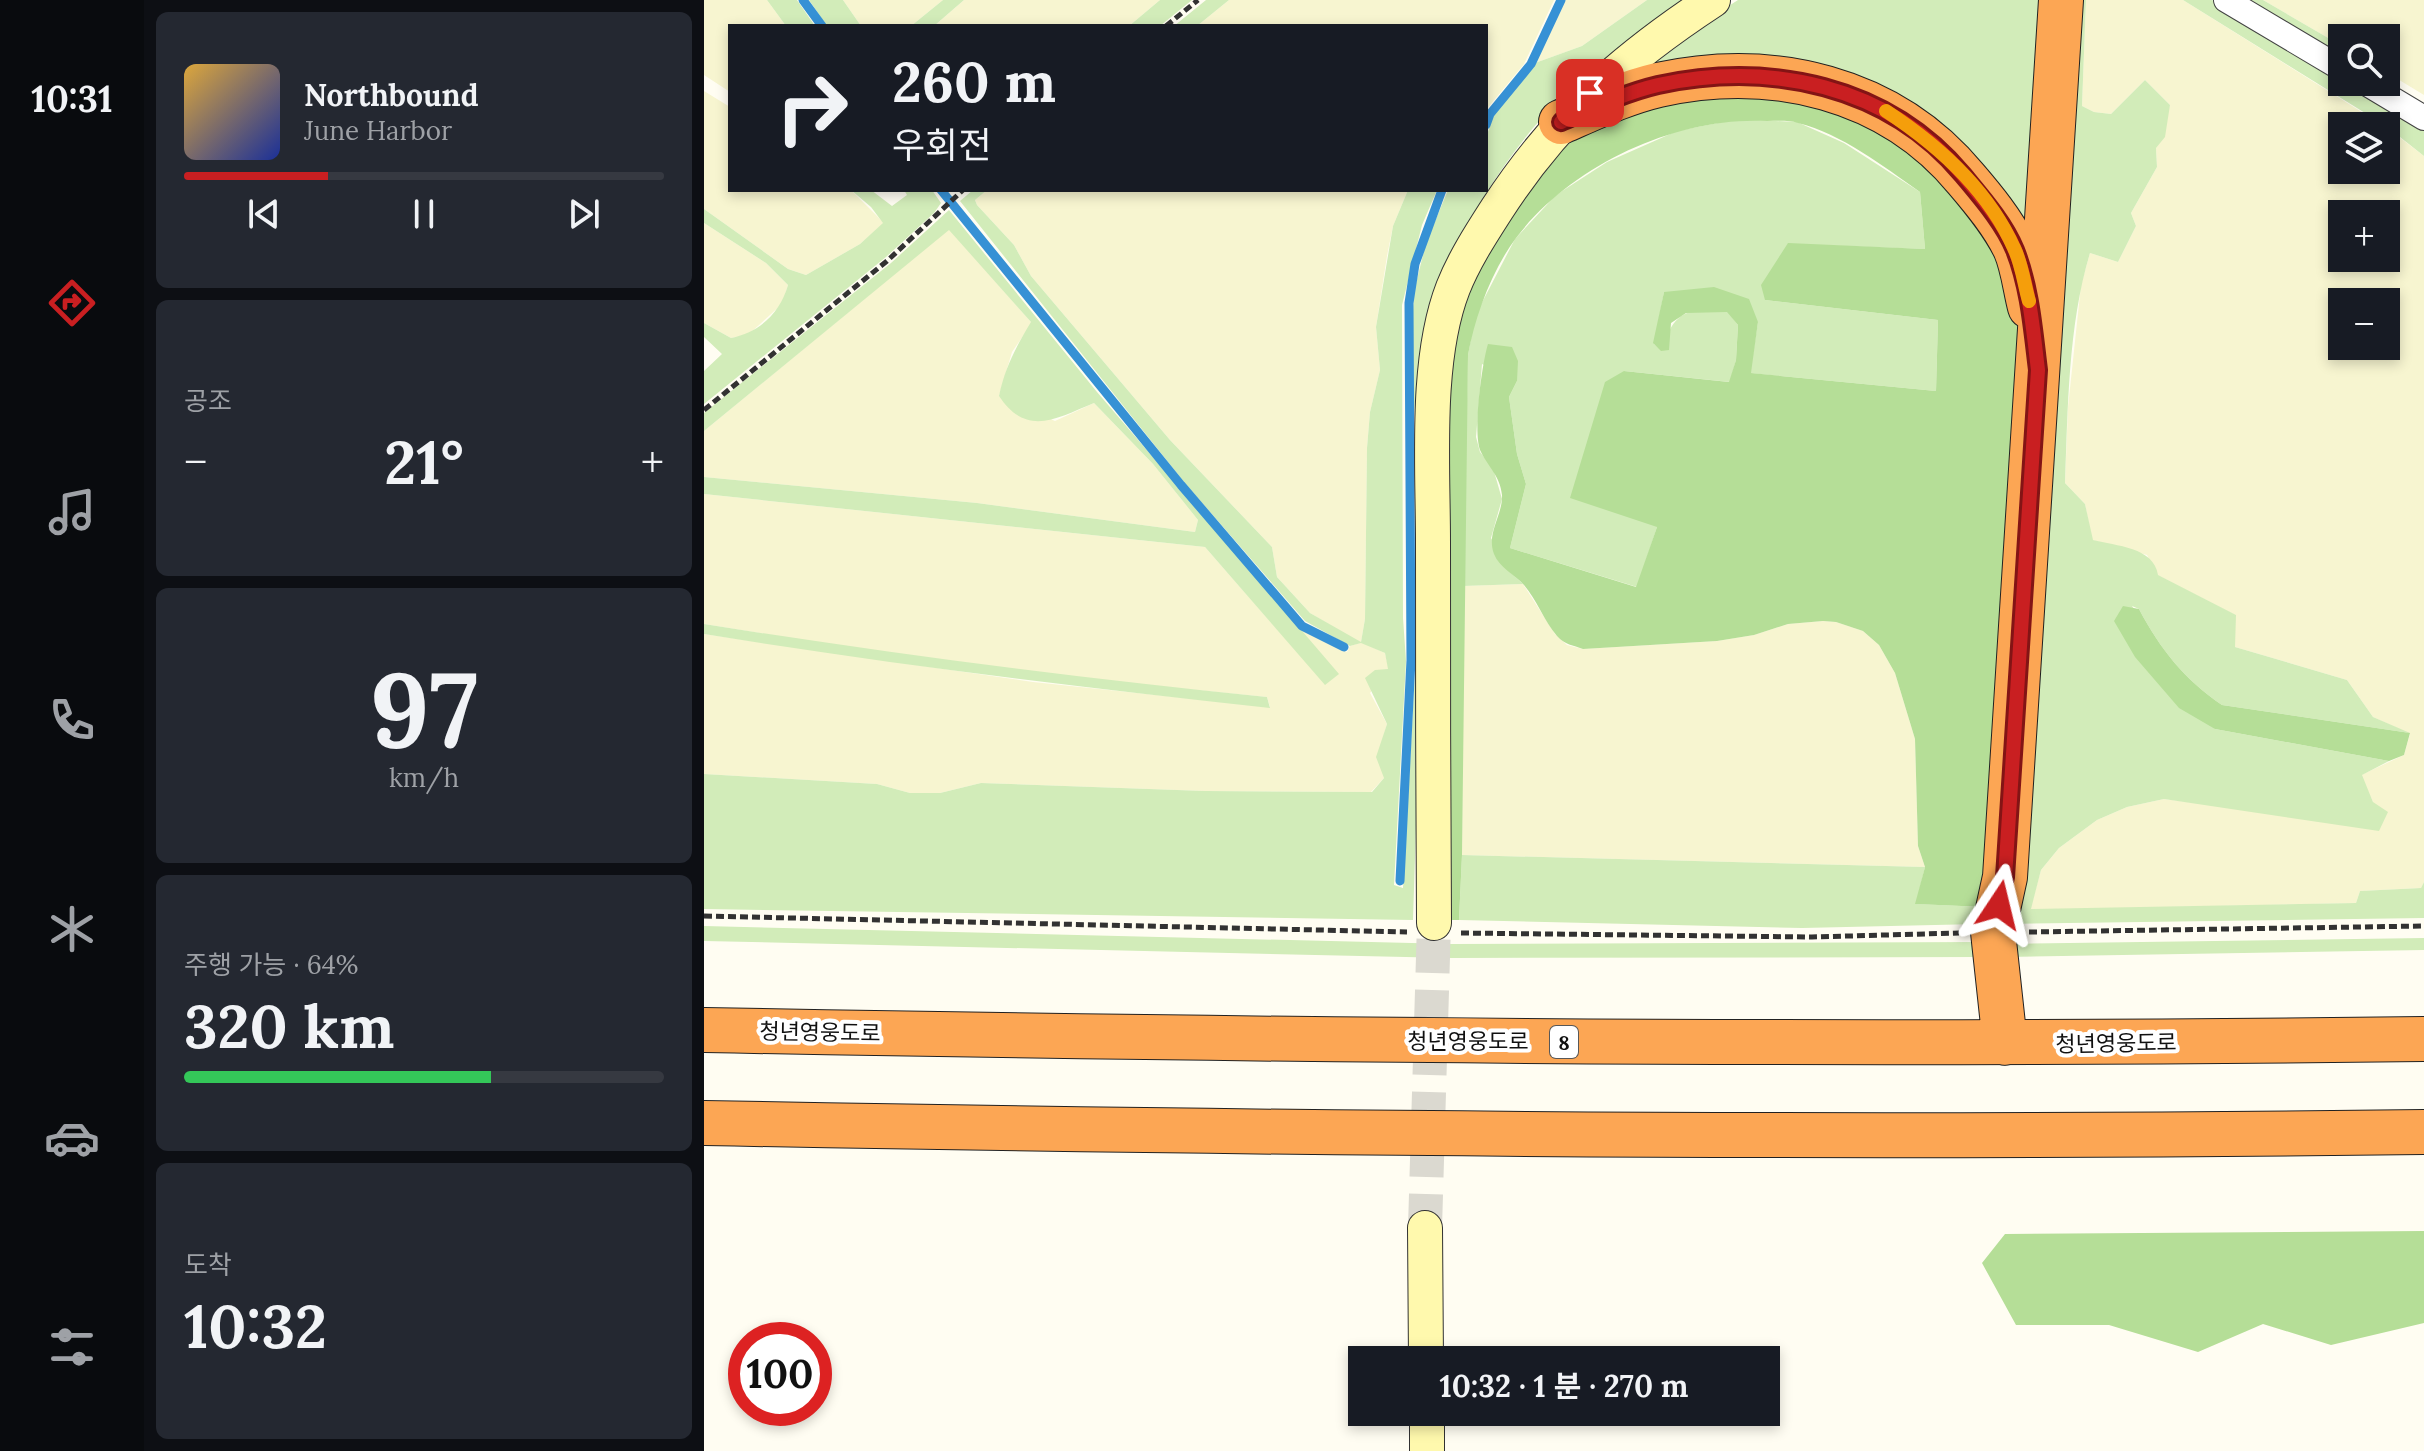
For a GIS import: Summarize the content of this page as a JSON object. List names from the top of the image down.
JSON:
{
  "streets": {
    "highway": ["청년영웅도로", "8"]
  },
  "page": {
    "tabs": "10:31",
    "map_buttons": ["+", "−"],
    "turn": ["260 m", "우회전"],
    "song": ["Northbound", "June Harbor"],
    "tile": [
      "공조",
      ["97", "km/h"],
      ["주행 가능 · 64%", "320 km"],
      ["도착", "10:32"]
    ],
    "heat": ["−", "21°", "+"],
    "limit": "100",
    "trip": "10:32 · 1 분 · 270 m"
  }
}
